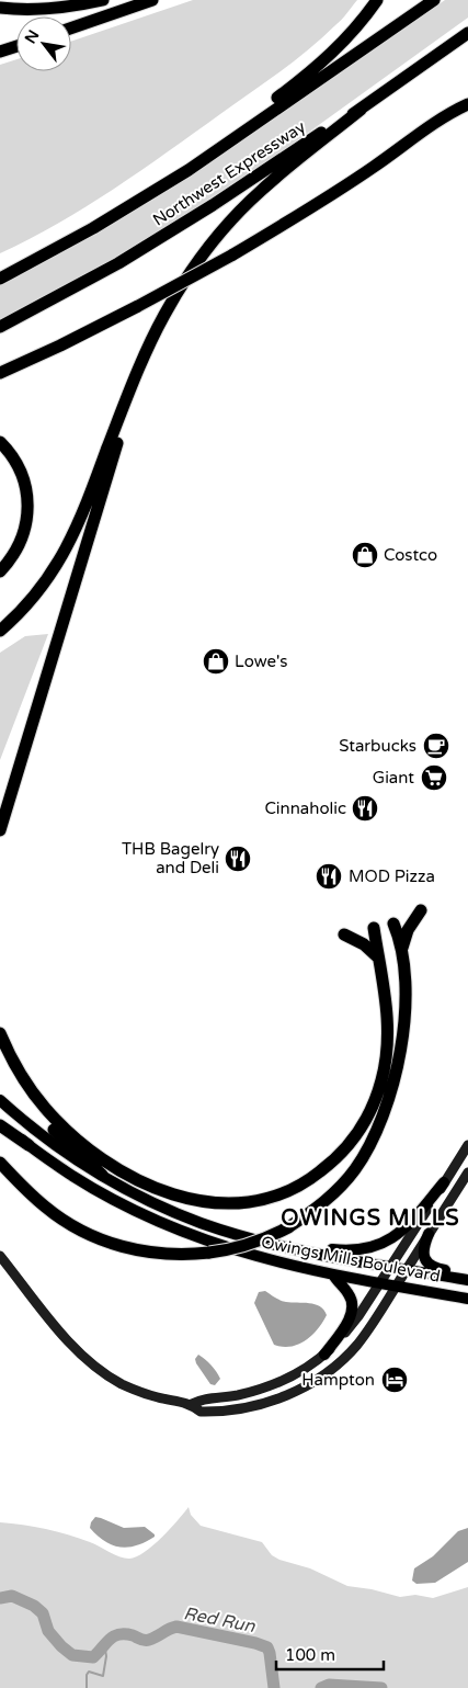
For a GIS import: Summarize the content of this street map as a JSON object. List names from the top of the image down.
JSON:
{
  "streets": {
    "highway": ["Northwest Expressway"],
    "main road": ["Owings Mills Boulevard"]
  },
  "districts": ["OWINGS MILLS"],
  "water": ["Red Run"],
  "places": {
    "shop": ["Costco", "Lowe's"],
    "cafe": ["Starbucks"],
    "supermarket": ["Giant"],
    "restaurant": ["Cinnaholic", "THB Bagelry and Deli", "MOD Pizza"],
    "hotel": ["Hampton"]
  },
  "scale_bar": "100 m",
  "north": "top left"
}
